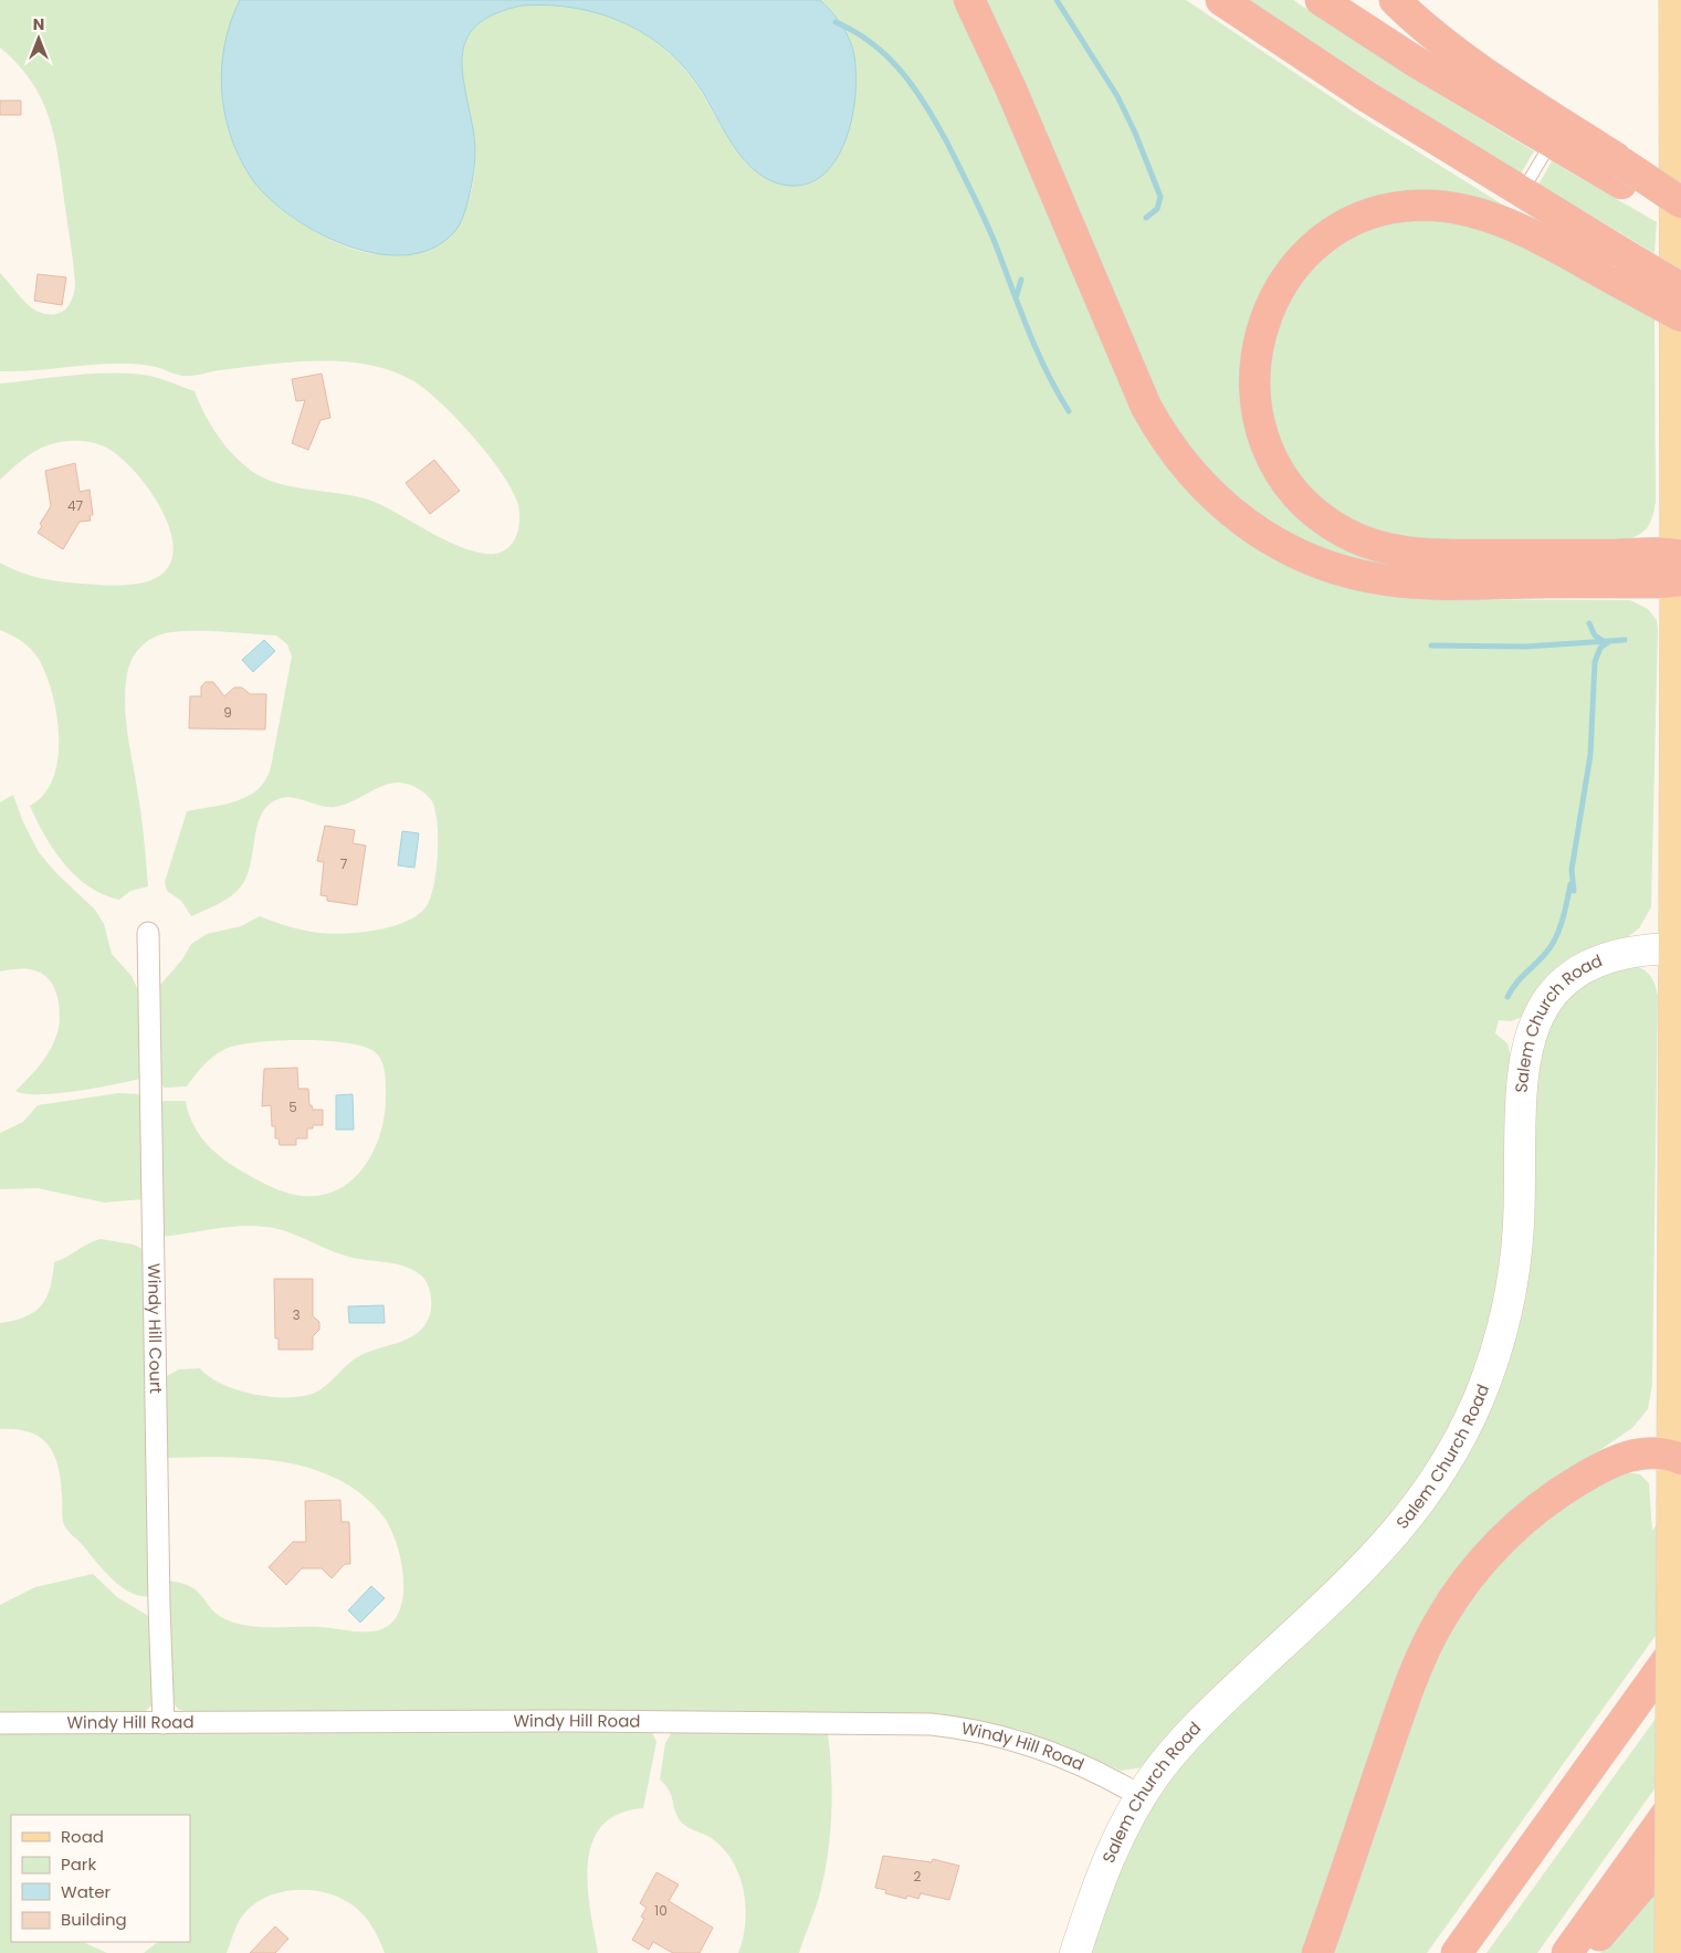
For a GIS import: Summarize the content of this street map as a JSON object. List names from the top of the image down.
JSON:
{
  "streets": {
    "street": ["Salem Church Road", "Windy Hill Court", "Windy Hill Road"]
  },
  "crossings": [
    ["Salem Church Road", "Windy Hill Road"],
    ["Windy Hill Court", "Windy Hill Road"]
  ],
  "house_numbers": [
    "47",
    "9",
    "7",
    "5",
    "3",
    "2",
    "10"
  ],
  "legend": [
    "Road",
    "Park",
    "Water",
    "Building"
  ],
  "north": "top"
}
